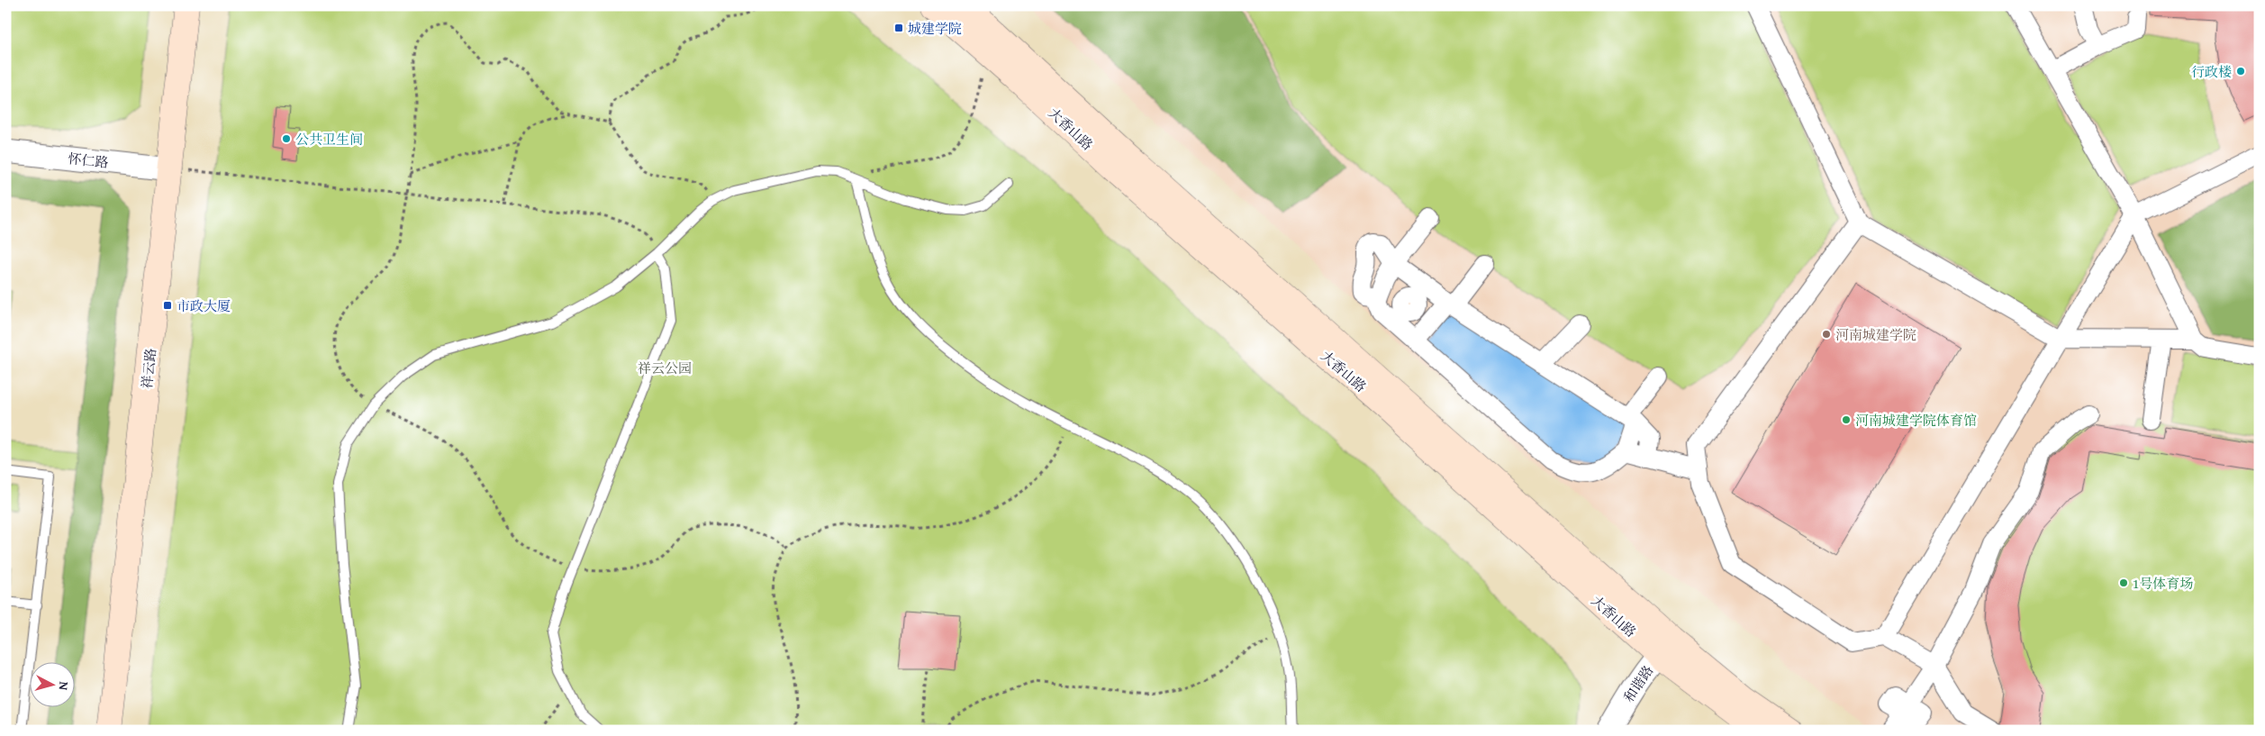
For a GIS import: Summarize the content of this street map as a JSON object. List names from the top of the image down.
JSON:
{
  "streets": {
    "main road": ["大香山路", "祥云路"],
    "street": ["怀仁路", "和谐路"]
  },
  "crossings": [
    ["大香山路", "和谐路"],
    ["怀仁路", "祥云路"]
  ],
  "parks": ["祥云公园"],
  "places": {
    "transit": ["城建学院", "市政大厦"],
    "other": [
      "行政楼",
      "公共卫生间",
      "河南城建学院",
      "河南城建学院体育馆",
      "1号体育场"
    ]
  },
  "north": "right"
}
